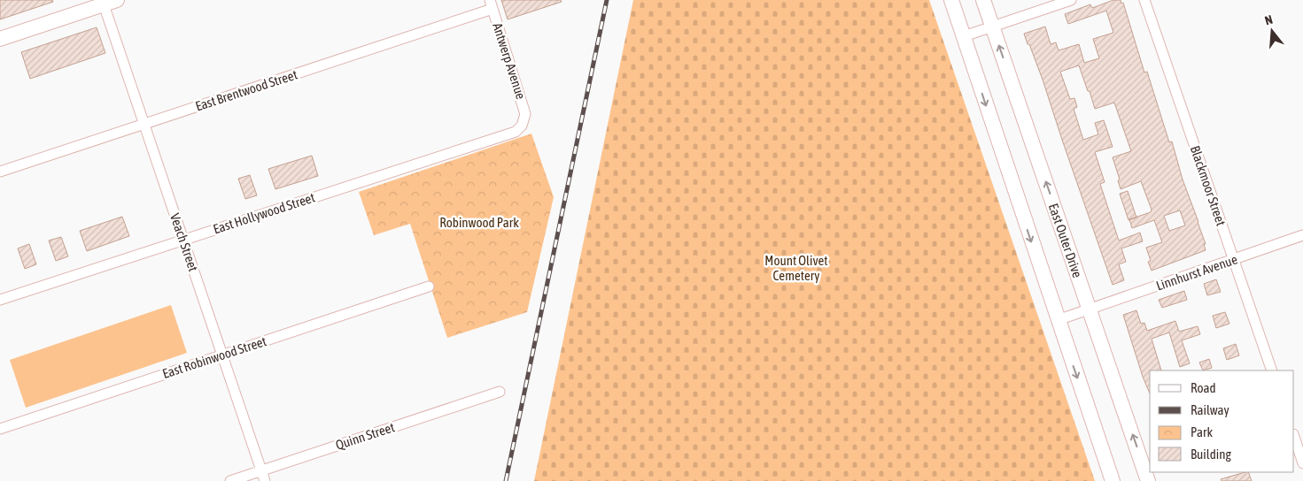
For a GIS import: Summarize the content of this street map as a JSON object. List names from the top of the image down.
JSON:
{
  "streets": {
    "main road": ["East Outer Drive"],
    "street": [
      "Antwerp Avenue",
      "East Brentwood Street",
      "Blackmoor Street",
      "East Hollywood Street",
      "Veach Street",
      "Linnhurst Avenue",
      "East Robinwood Street",
      "Quinn Street"
    ]
  },
  "crossings": [
    ["Antwerp Avenue", "East Brentwood Street"],
    ["Antwerp Avenue", "East Hollywood Street"],
    ["East Brentwood Street", "Veach Street"],
    ["Blackmoor Street", "Linnhurst Avenue"],
    ["East Hollywood Street", "Veach Street"],
    ["East Outer Drive", "Linnhurst Avenue"],
    ["Veach Street", "East Robinwood Street"],
    ["Veach Street", "Quinn Street"]
  ],
  "parks": ["Robinwood Park", "Mount Olivet Cemetery"],
  "legend": [
    "Road",
    "Railway",
    "Park",
    "Building"
  ],
  "north": "top"
}
